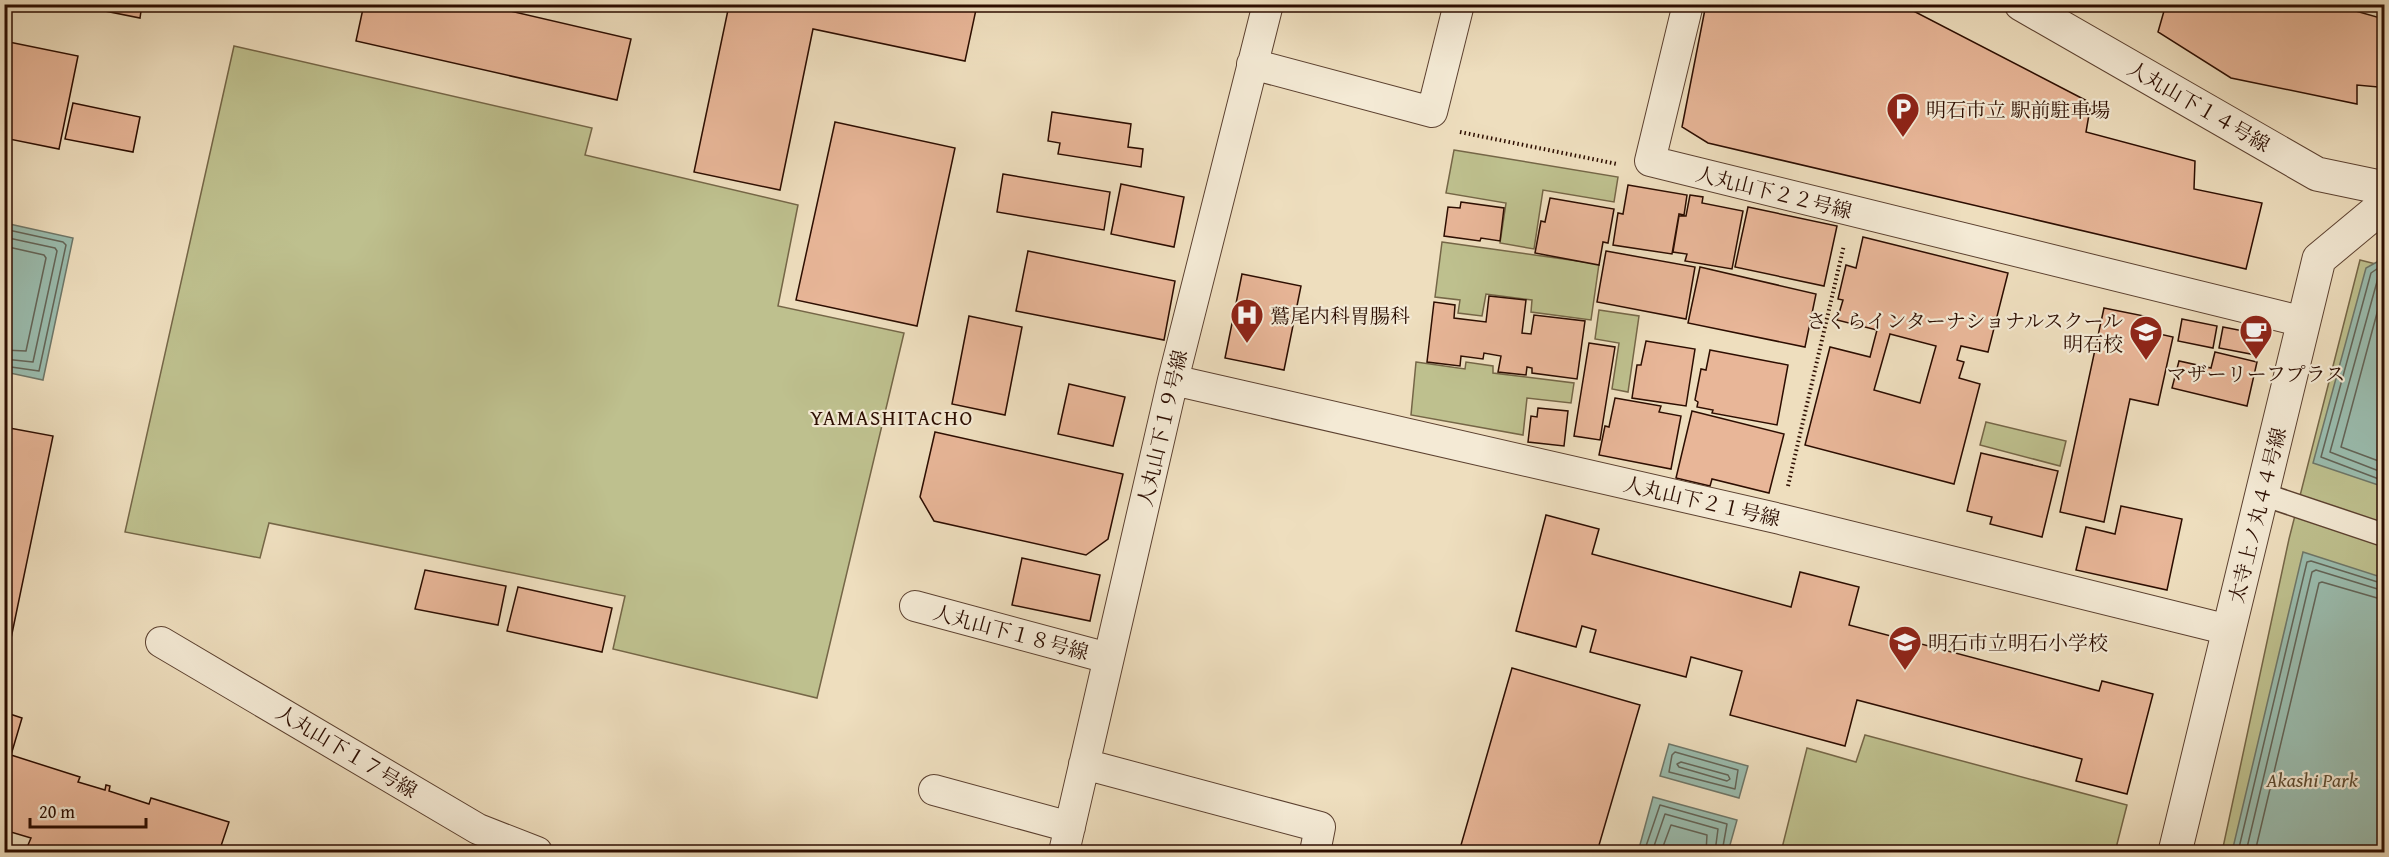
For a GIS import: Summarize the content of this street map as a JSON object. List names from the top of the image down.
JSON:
{
  "streets": {
    "street": [
      "人丸山下１４号線",
      "人丸山下２２号線",
      "人丸山下１９号線",
      "人丸山下２１号線",
      "太寺上ノ丸４４号線",
      "人丸山下１８号線",
      "人丸山下１７号線"
    ]
  },
  "crossings": [
    ["人丸山下２２号線", "太寺上ノ丸４４号線"],
    ["人丸山下１９号線", "人丸山下２１号線"],
    ["人丸山下１９号線", "人丸山下１８号線"],
    ["人丸山下２１号線", "太寺上ノ丸４４号線"]
  ],
  "districts": ["YAMASHITACHO"],
  "parks": ["Akashi Park"],
  "places": {
    "parking": ["明石市立 駅前駐車場"],
    "hospital": ["鷲尾内科胃腸科"],
    "cafe": ["マザーリーフプラス"],
    "school or university": ["さくらインターナショナルスクール 明石校", "明石市立明石小学校"]
  },
  "scale_bar": "20 m"
}
